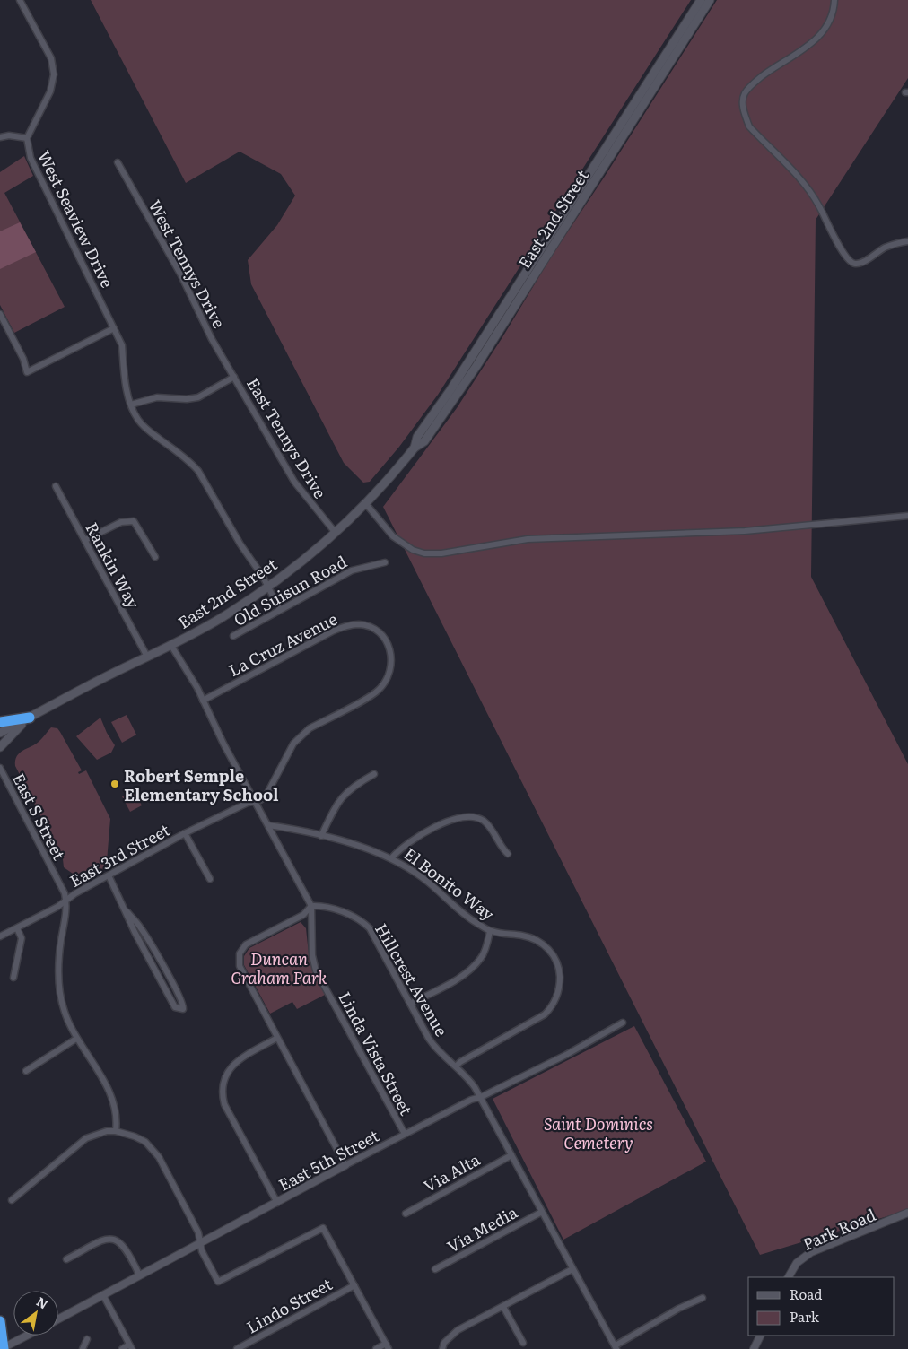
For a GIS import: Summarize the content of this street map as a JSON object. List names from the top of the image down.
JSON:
{
  "streets": {
    "main road": ["East 2nd Street"],
    "street": [
      "West Seaview Drive",
      "West Tennys Drive",
      "East Tennys Drive",
      "Rankin Way",
      "Old Suisun Road",
      "La Cruz Avenue",
      "East S Street",
      "East 3rd Street",
      "El Bonito Way",
      "Hillcrest Avenue",
      "Linda Vista Street",
      "East 5th Street",
      "Via Alta",
      "Via Media",
      "Park Road",
      "Lindo Street"
    ]
  },
  "crossings": [
    ["West Seaview Drive", "East 2nd Street"],
    ["West Seaview Drive", "Old Suisun Road"],
    ["East 2nd Street", "East Tennys Drive"],
    ["East 2nd Street", "Rankin Way"],
    ["West Tennys Drive", "East Tennys Drive"],
    ["La Cruz Avenue", "East 3rd Street"],
    ["East S Street", "East 3rd Street"],
    ["El Bonito Way", "Hillcrest Avenue"],
    ["Hillcrest Avenue", "Linda Vista Street"],
    ["Hillcrest Avenue", "East 5th Street"],
    ["Hillcrest Avenue", "Via Alta"],
    ["Hillcrest Avenue", "Via Media"],
    ["Linda Vista Street", "East 5th Street"]
  ],
  "parks": ["Duncan Graham Park", "Saint Dominics Cemetery"],
  "places": ["Robert Semple Elementary School"],
  "legend": ["Road", "Park"],
  "north": "top right"
}
